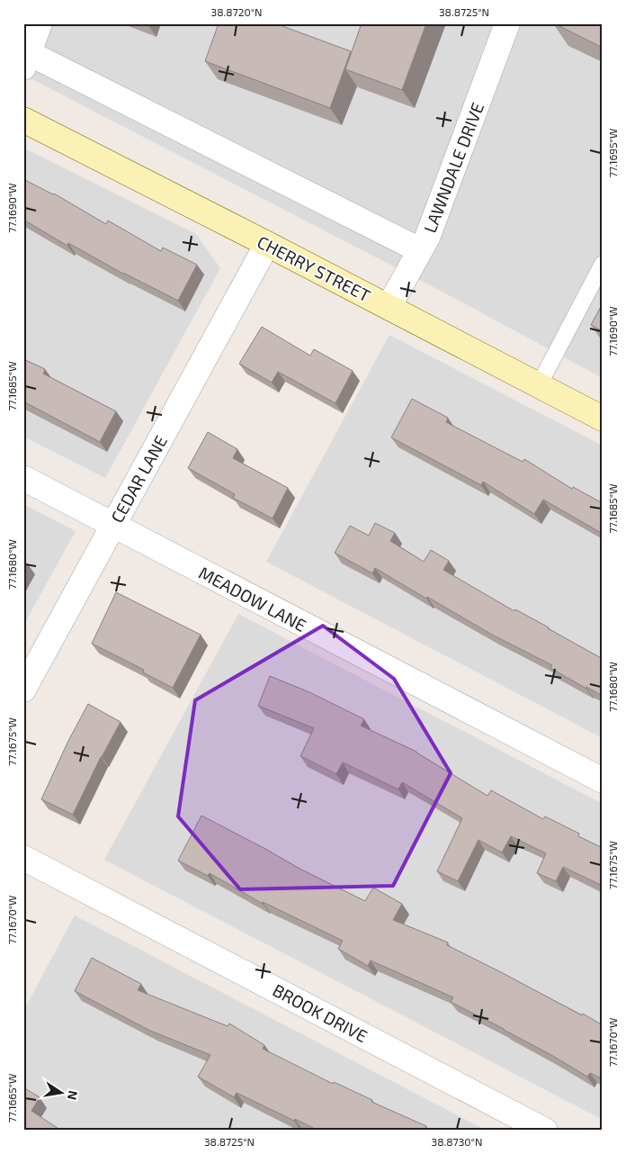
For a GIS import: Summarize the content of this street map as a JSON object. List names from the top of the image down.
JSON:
{
  "streets": {
    "street": [
      "LAWNDALE DRIVE",
      "CHERRY STREET",
      "CEDAR LANE",
      "MEADOW LANE",
      "BROOK DRIVE"
    ]
  },
  "crossings": [
    ["LAWNDALE DRIVE", "CHERRY STREET"],
    ["CHERRY STREET", "CEDAR LANE"],
    ["CEDAR LANE", "MEADOW LANE"]
  ],
  "north": "right",
  "coordinates": [
    "38.8720°N",
    "38.8725°N",
    "77.1695°W",
    "77.1690°W",
    "77.1685°W",
    "77.1680°W",
    "77.1675°W",
    "77.1670°W",
    "77.1665°W",
    "38.8730°N"
  ]
}
